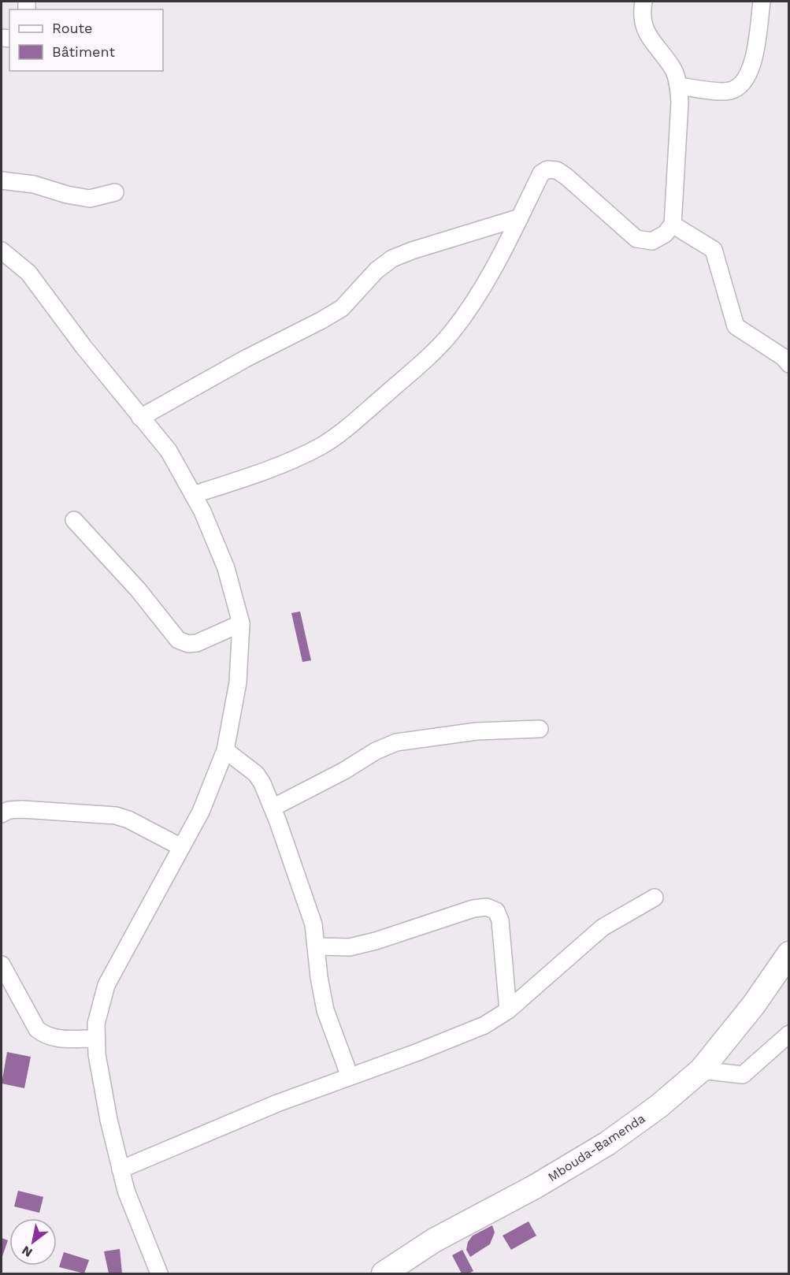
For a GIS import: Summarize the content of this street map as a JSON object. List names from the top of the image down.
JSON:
{
  "streets": {
    "highway": ["Mbouda-Bamenda"]
  },
  "legend": ["Route", "Bâtiment"],
  "north": "bottom left"
}
